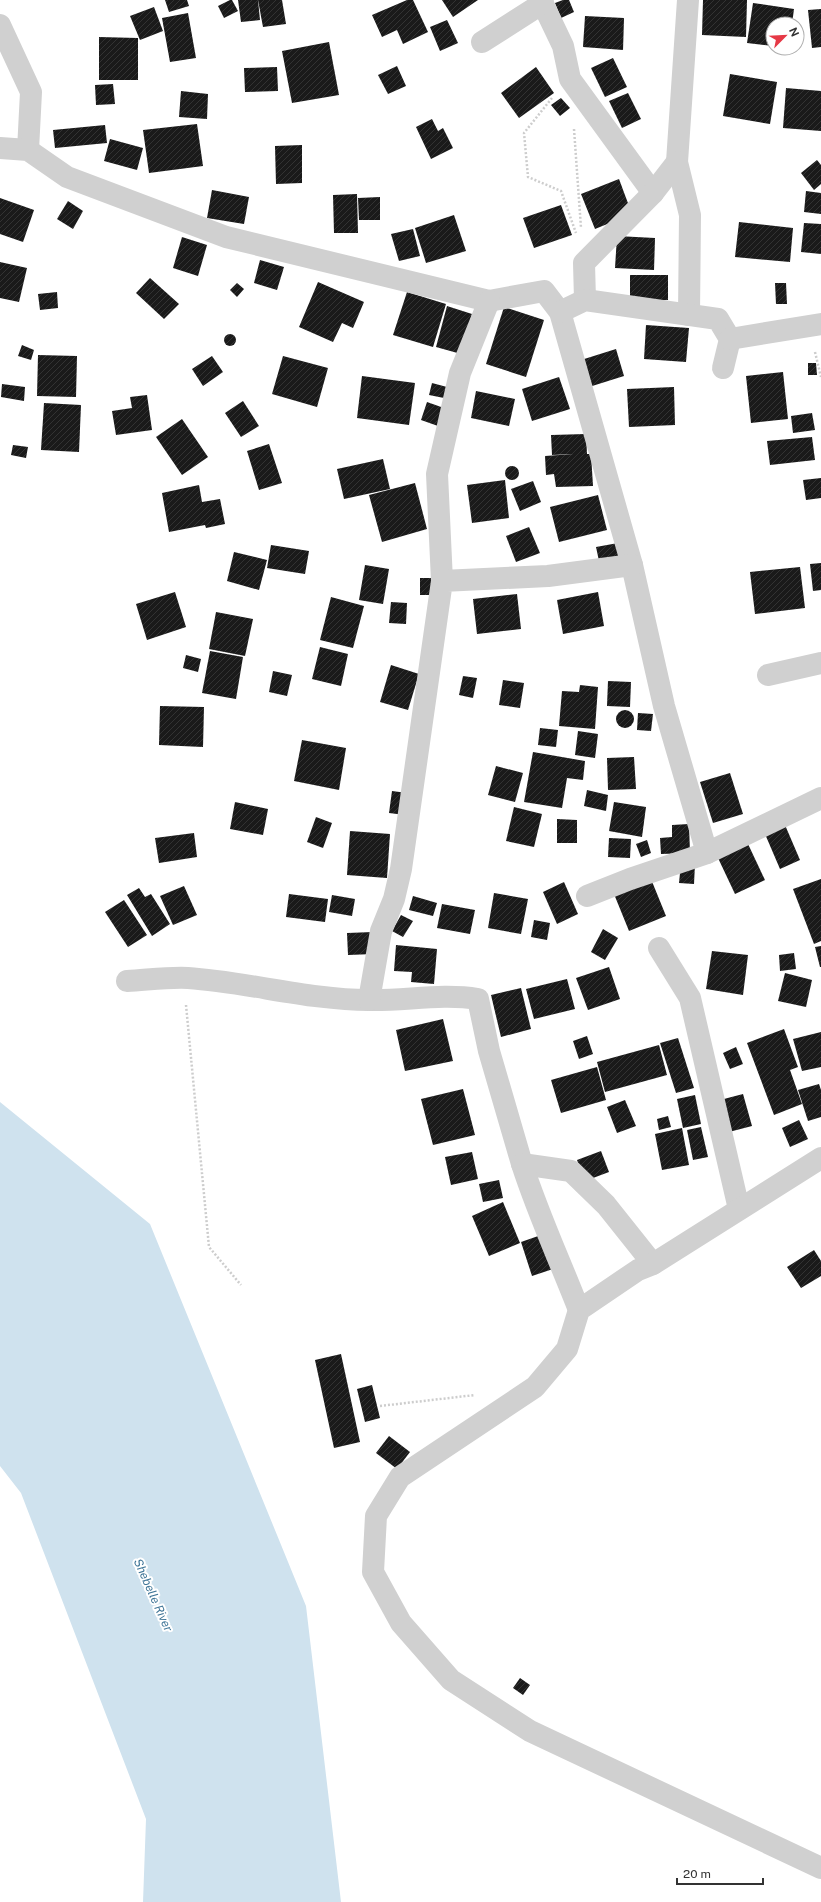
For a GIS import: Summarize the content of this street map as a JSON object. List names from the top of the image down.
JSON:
{
  "water": ["Shebelle River"],
  "scale_bar": "20 m",
  "north": "top right"
}
